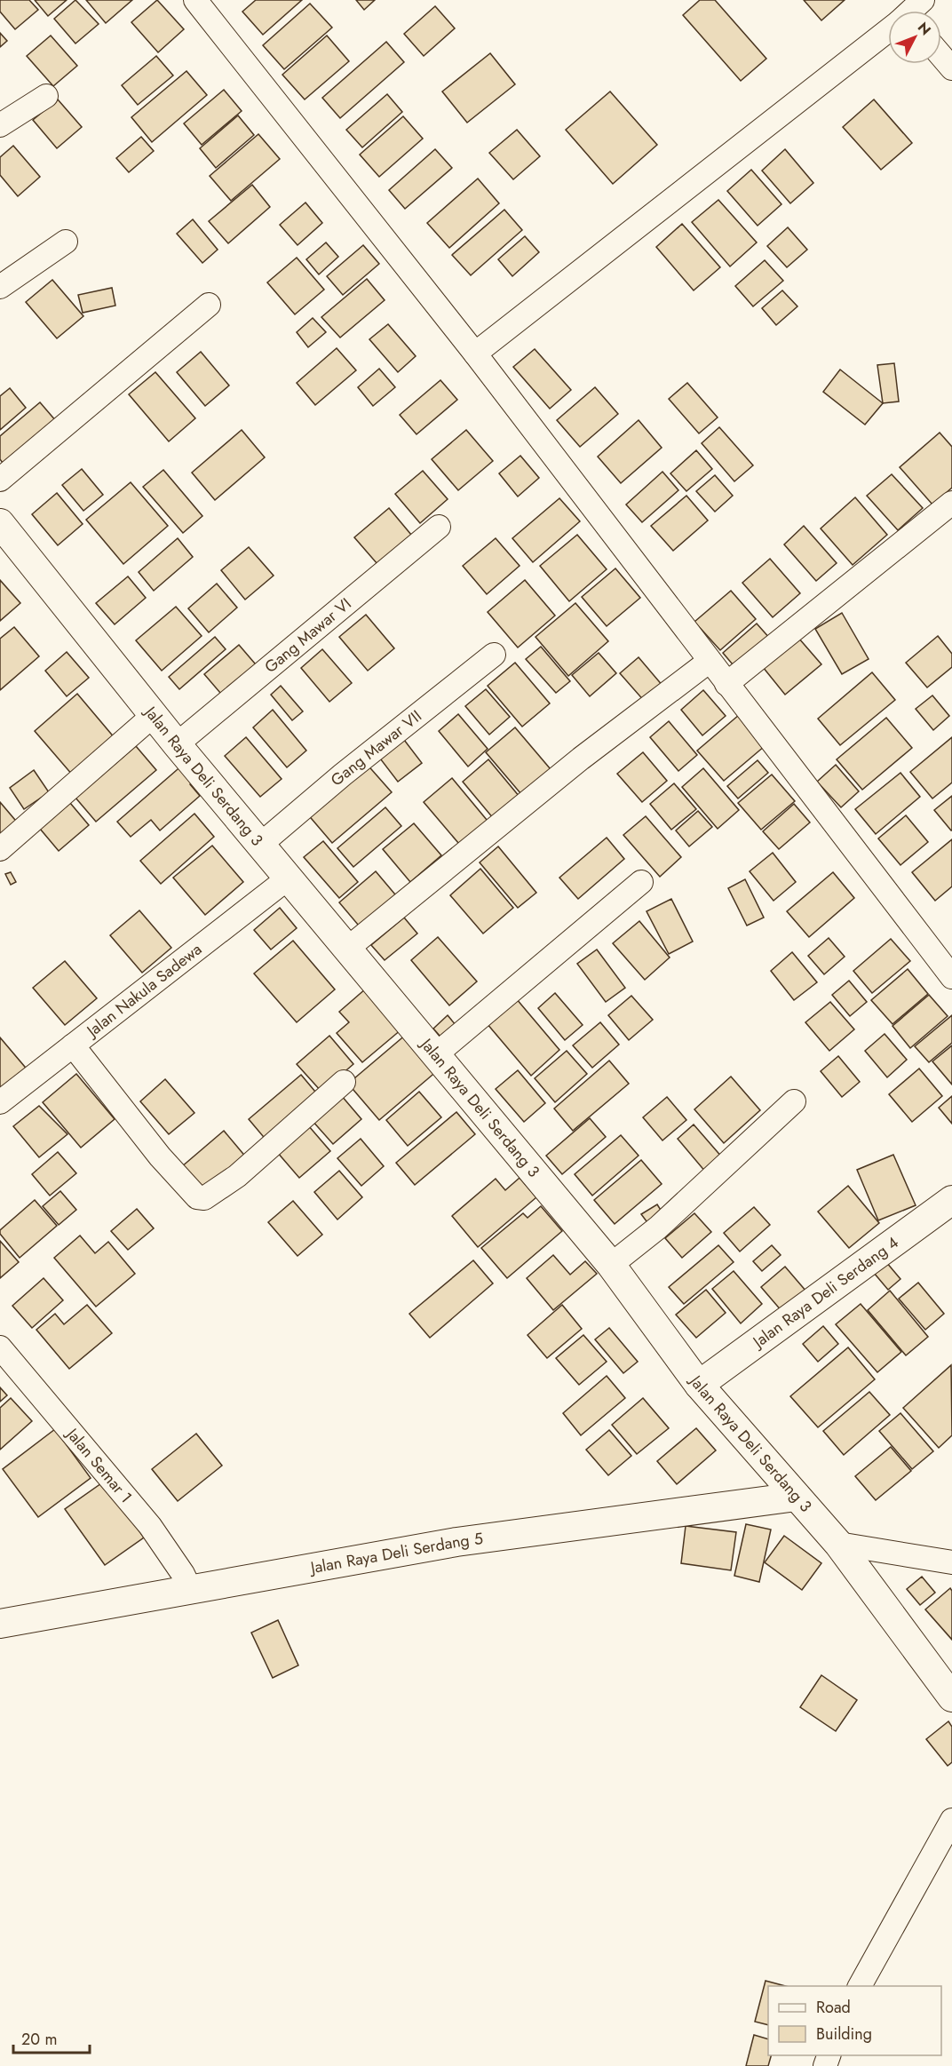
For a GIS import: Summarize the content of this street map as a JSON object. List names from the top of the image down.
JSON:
{
  "streets": {
    "street": [
      "Gang Mawar VI",
      "Gang Mawar VII",
      "Jalan Raya Deli Serdang 3",
      "Jalan Nakula Sadewa",
      "Jalan Raya Deli Serdang 4",
      "Jalan Semar 1",
      "Jalan Raya Deli Serdang 5"
    ]
  },
  "crossings": [
    ["Gang Mawar VI", "Jalan Raya Deli Serdang 3"],
    ["Gang Mawar VII", "Jalan Raya Deli Serdang 3"],
    ["Jalan Raya Deli Serdang 3", "Jalan Nakula Sadewa"],
    ["Jalan Raya Deli Serdang 3", "Jalan Raya Deli Serdang 4"],
    ["Jalan Raya Deli Serdang 3", "Jalan Raya Deli Serdang 5"],
    ["Jalan Semar 1", "Jalan Raya Deli Serdang 5"]
  ],
  "legend": ["Road", "Building"],
  "scale_bar": "20 m",
  "north": "top right"
}
